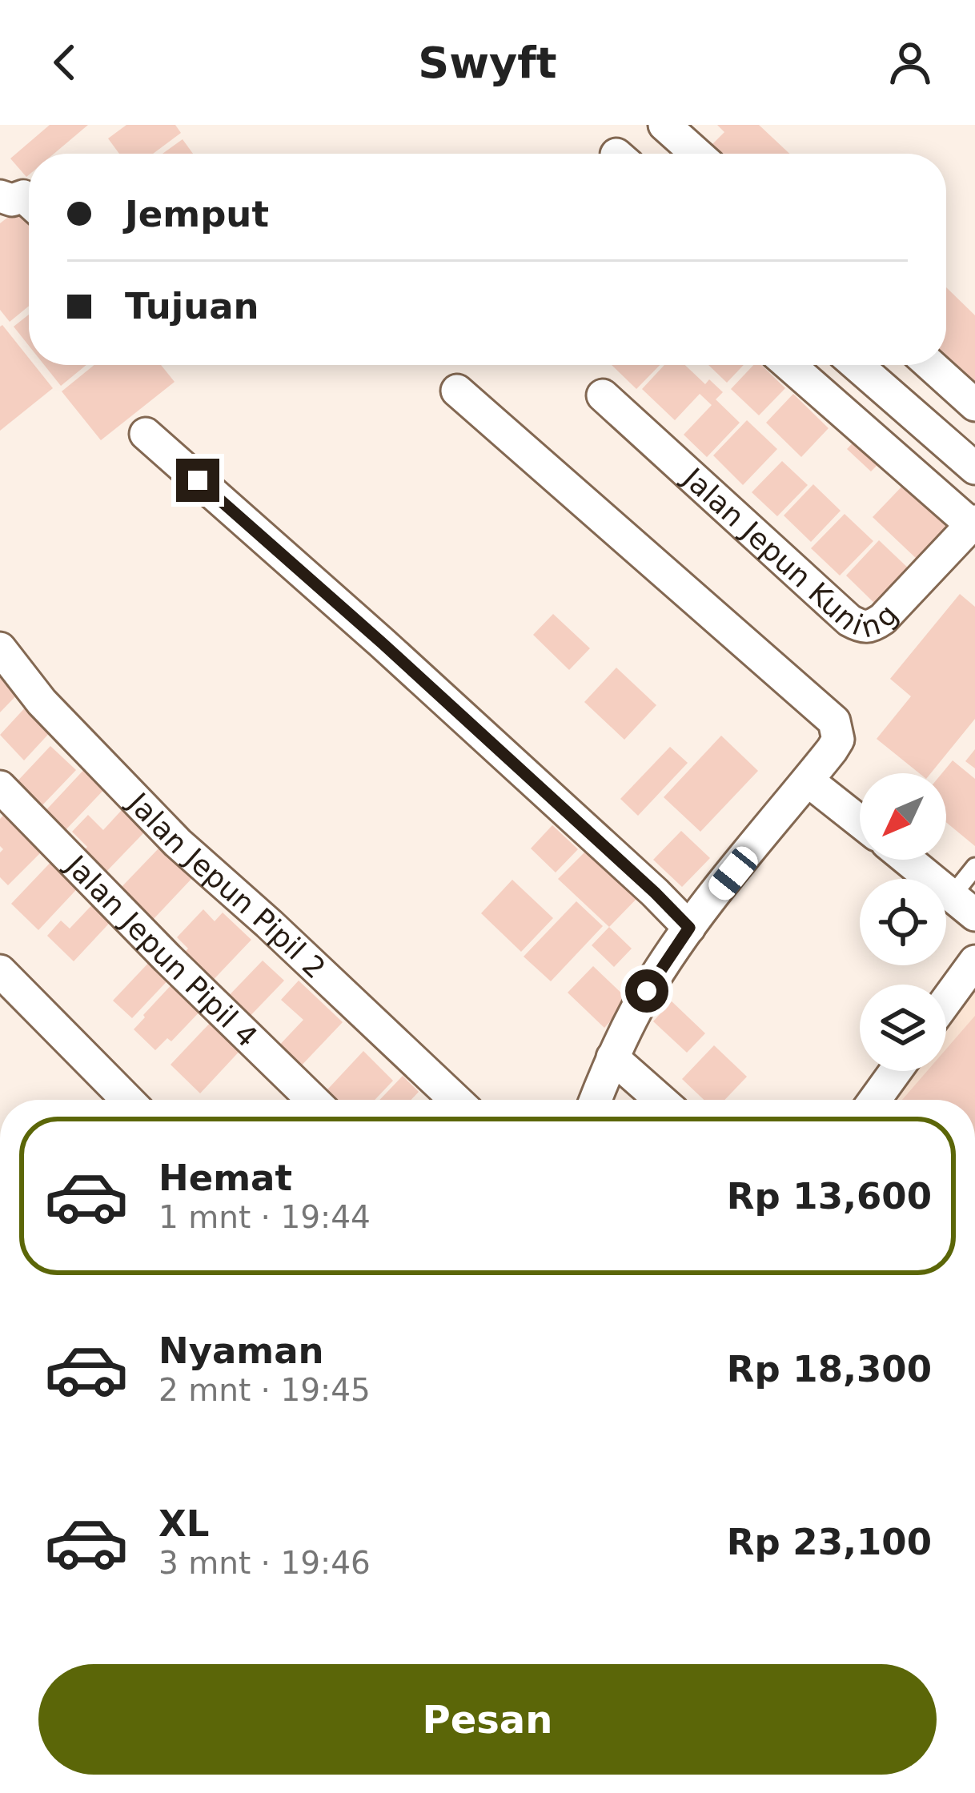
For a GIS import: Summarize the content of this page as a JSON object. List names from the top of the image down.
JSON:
{
  "streets": {
    "street": ["Jalan Jepun Kuning", "Jalan Jepun Pipil 2", "Jalan Jepun Pipil 4"]
  },
  "north": "bottom left",
  "page": {
    "header": "Swyft",
    "banner": ["Jemput", "Tujuan"],
    "list": [
      {
        "name": "Hemat",
        "note": "1 mnt · 19:44",
        "value": "Rp 13,600"
      },
      {
        "name": "Nyaman",
        "note": "2 mnt · 19:45",
        "value": "Rp 18,300"
      },
      {
        "name": "XL",
        "note": "3 mnt · 19:46",
        "value": "Rp 23,100"
      }
    ],
    "buttons": "Pesan"
  }
}
